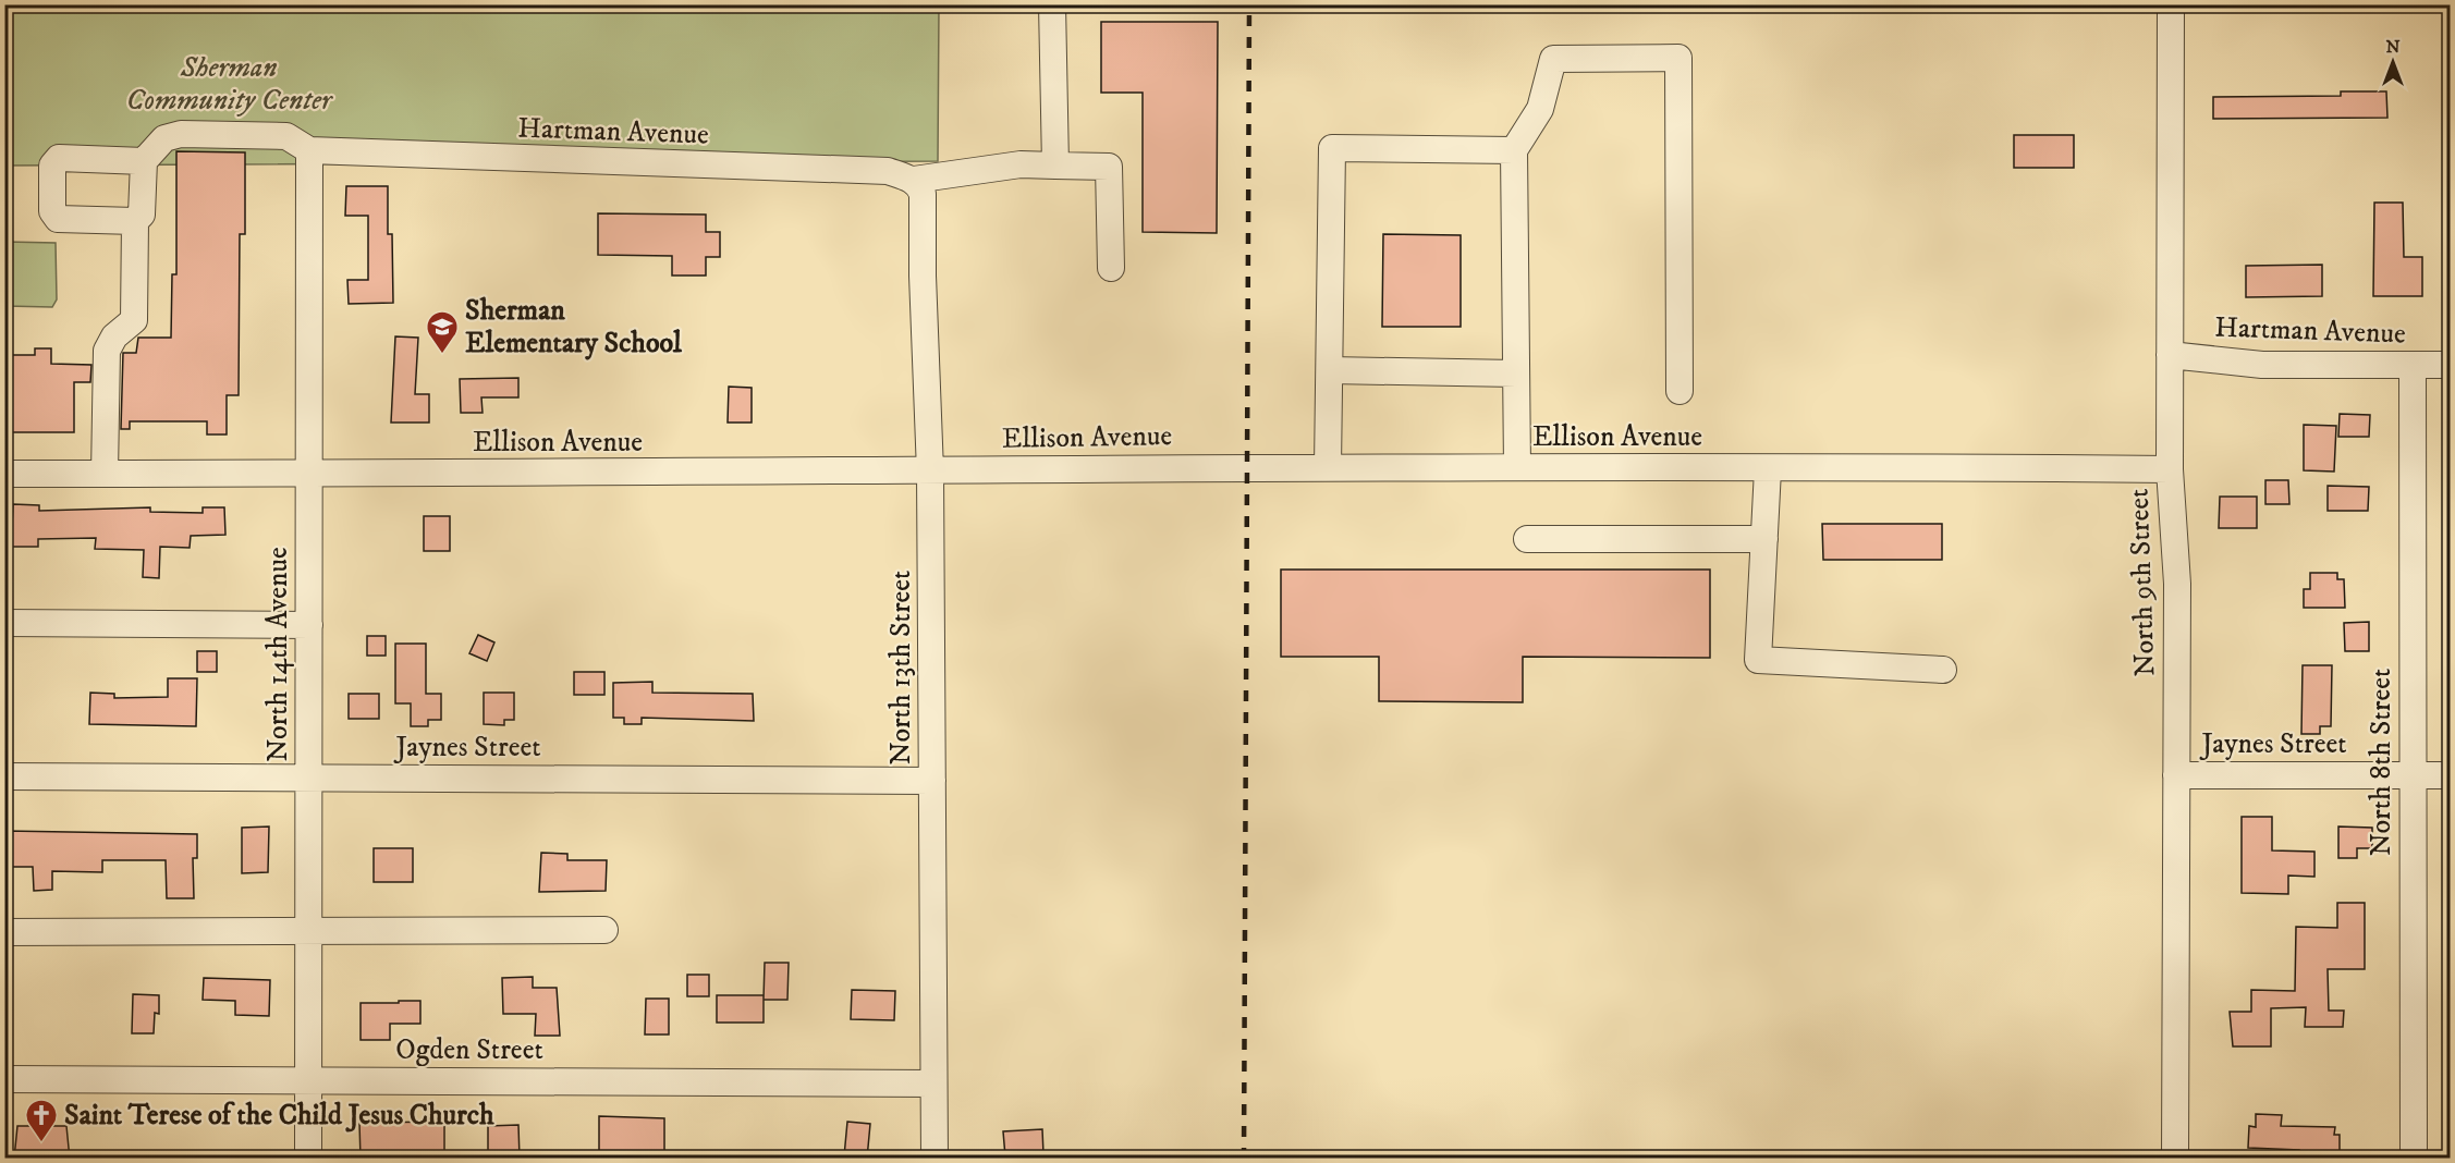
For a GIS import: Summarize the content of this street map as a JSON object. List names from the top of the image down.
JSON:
{
  "streets": {
    "street": [
      "Hartman Avenue",
      "Ellison Avenue",
      "North 9th Street",
      "North 14th Avenue",
      "North 13th Street",
      "Jaynes Street",
      "North 8th Street",
      "Ogden Street"
    ]
  },
  "crossings": [
    ["Hartman Avenue", "North 9th Street"],
    ["Hartman Avenue", "North 14th Avenue"],
    ["Hartman Avenue", "North 13th Street"],
    ["Hartman Avenue", "North 8th Street"],
    ["Ellison Avenue", "North 9th Street"],
    ["Ellison Avenue", "North 14th Avenue"],
    ["Ellison Avenue", "North 13th Street"],
    ["North 9th Street", "Jaynes Street"],
    ["North 14th Avenue", "Jaynes Street"],
    ["North 14th Avenue", "Ogden Street"],
    ["North 13th Street", "Jaynes Street"],
    ["North 13th Street", "Ogden Street"],
    ["Jaynes Street", "North 8th Street"]
  ],
  "parks": ["Sherman Community Center"],
  "places": {
    "school or university": ["Sherman Elementary School"],
    "church": ["Saint Terese of the Child Jesus Church"]
  },
  "north": "top"
}
